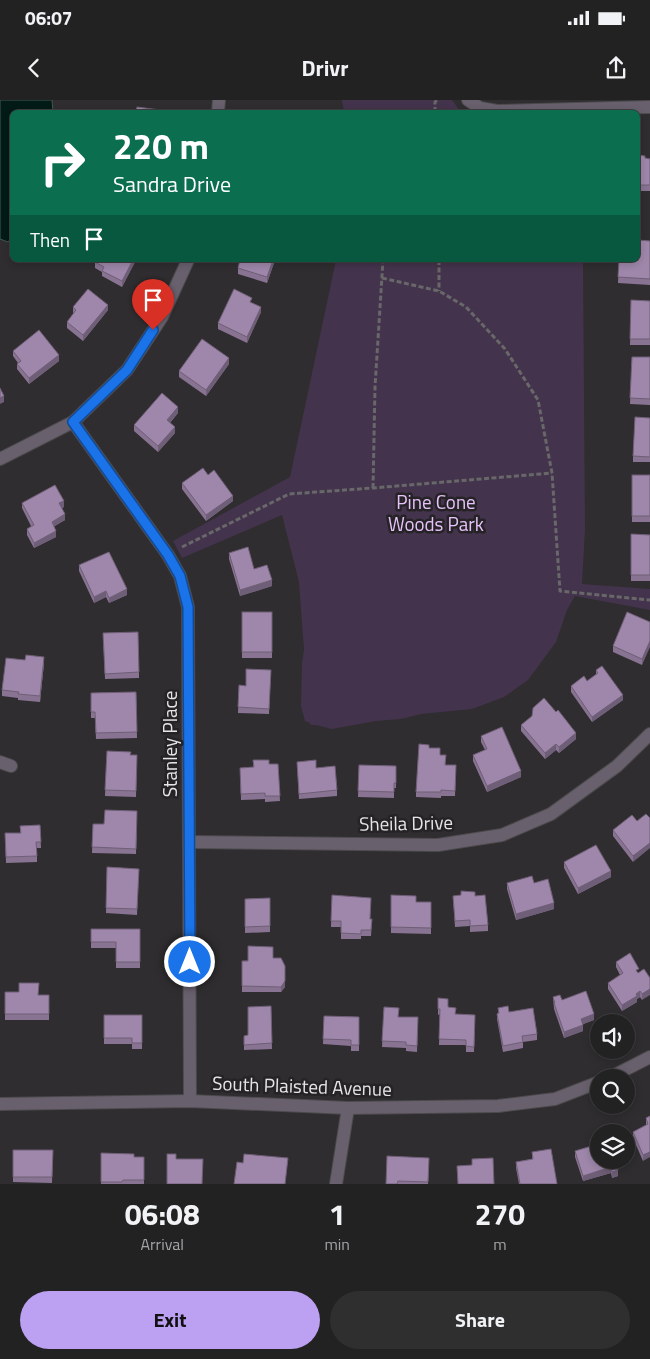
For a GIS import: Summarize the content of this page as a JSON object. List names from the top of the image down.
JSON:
{
  "streets": {
    "street": ["Stanley Place", "Sheila Drive", "South Plaisted Avenue"]
  },
  "crossings": [
    ["Stanley Place", "Sheila Drive"],
    ["Stanley Place", "South Plaisted Avenue"]
  ],
  "parks": ["Pine Cone Woods Park"],
  "page": {
    "status": "06:07",
    "header": "Drivr",
    "turn": ["220 m", "Sandra Drive"],
    "then": "Then",
    "eta": [
      "06:08",
      "Arrival",
      "1",
      "min",
      "270",
      "m"
    ],
    "buttons": ["Exit", "Share"]
  }
}
